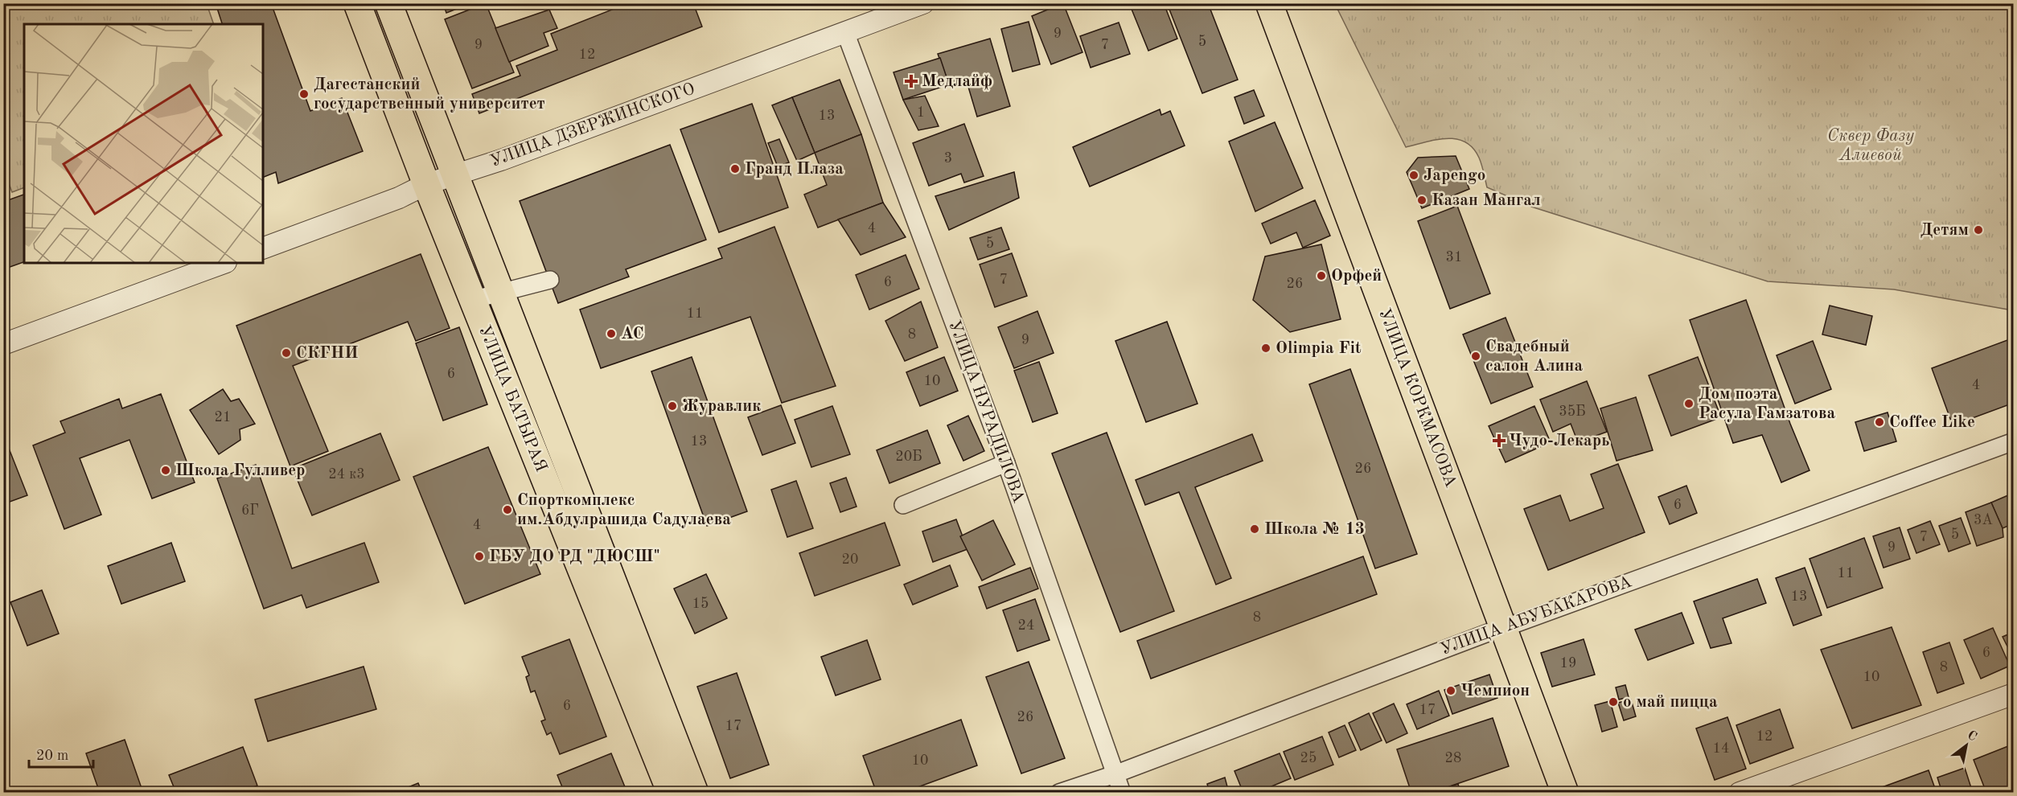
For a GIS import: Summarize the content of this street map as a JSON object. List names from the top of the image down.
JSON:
{
  "streets": {
    "main road": ["УЛИЦА КОРКМАСОВА", "УЛИЦА БАТЫРАЯ"],
    "street": ["УЛИЦА ДЗЕРЖИНСКОГО", "УЛИЦА НУРАДИЛОВА", "УЛИЦА АБУБАКАРОВА"]
  },
  "crossings": [
    ["УЛИЦА ДЗЕРЖИНСКОГО", "УЛИЦА БАТЫРАЯ"],
    ["УЛИЦА ДЗЕРЖИНСКОГО", "УЛИЦА НУРАДИЛОВА"],
    ["УЛИЦА КОРКМАСОВА", "УЛИЦА АБУБАКАРОВА"],
    ["УЛИЦА НУРАДИЛОВА", "УЛИЦА АБУБАКАРОВА"]
  ],
  "parks": ["Сквер Фазу Алиевой"],
  "places": {
    "health": ["Медлайф", "Чудо-Лекарь"],
    "other": [
      "Дагестанский государственный университет",
      "Гранд Плаза",
      "Japengo",
      "Казан Мангал",
      "Детям",
      "Орфей",
      "АС",
      "Olimpia Fit",
      "СКГНИ",
      "Свадебный салон Алина",
      "Дом поэта Расула Гамзатова",
      "Журавлик",
      "Coffee Like",
      "Школа Гулливер",
      "Спорткомплекс им.Абдулрашида Садулаева",
      "Школа № 13",
      "ГБУ ДО РД \"ДЮСШ\"",
      "Чемпион",
      "о май пицца"
    ]
  },
  "house_numbers": [
    "9",
    "5",
    "9",
    "7",
    "12",
    "1",
    "13",
    "3",
    "4",
    "5",
    "31",
    "7",
    "6",
    "26",
    "11",
    "8",
    "9",
    "6",
    "10",
    "4",
    "35Б",
    "21",
    "13",
    "20Б",
    "26",
    "24 к3",
    "6",
    "6Г",
    "3А",
    "4",
    "5",
    "7",
    "9",
    "20",
    "11",
    "13",
    "15",
    "8",
    "24",
    "6",
    "19",
    "8",
    "10",
    "6",
    "17",
    "26",
    "17",
    "12",
    "14",
    "25",
    "28",
    "10"
  ],
  "scale_bar": "20 m",
  "north": "top right"
}
